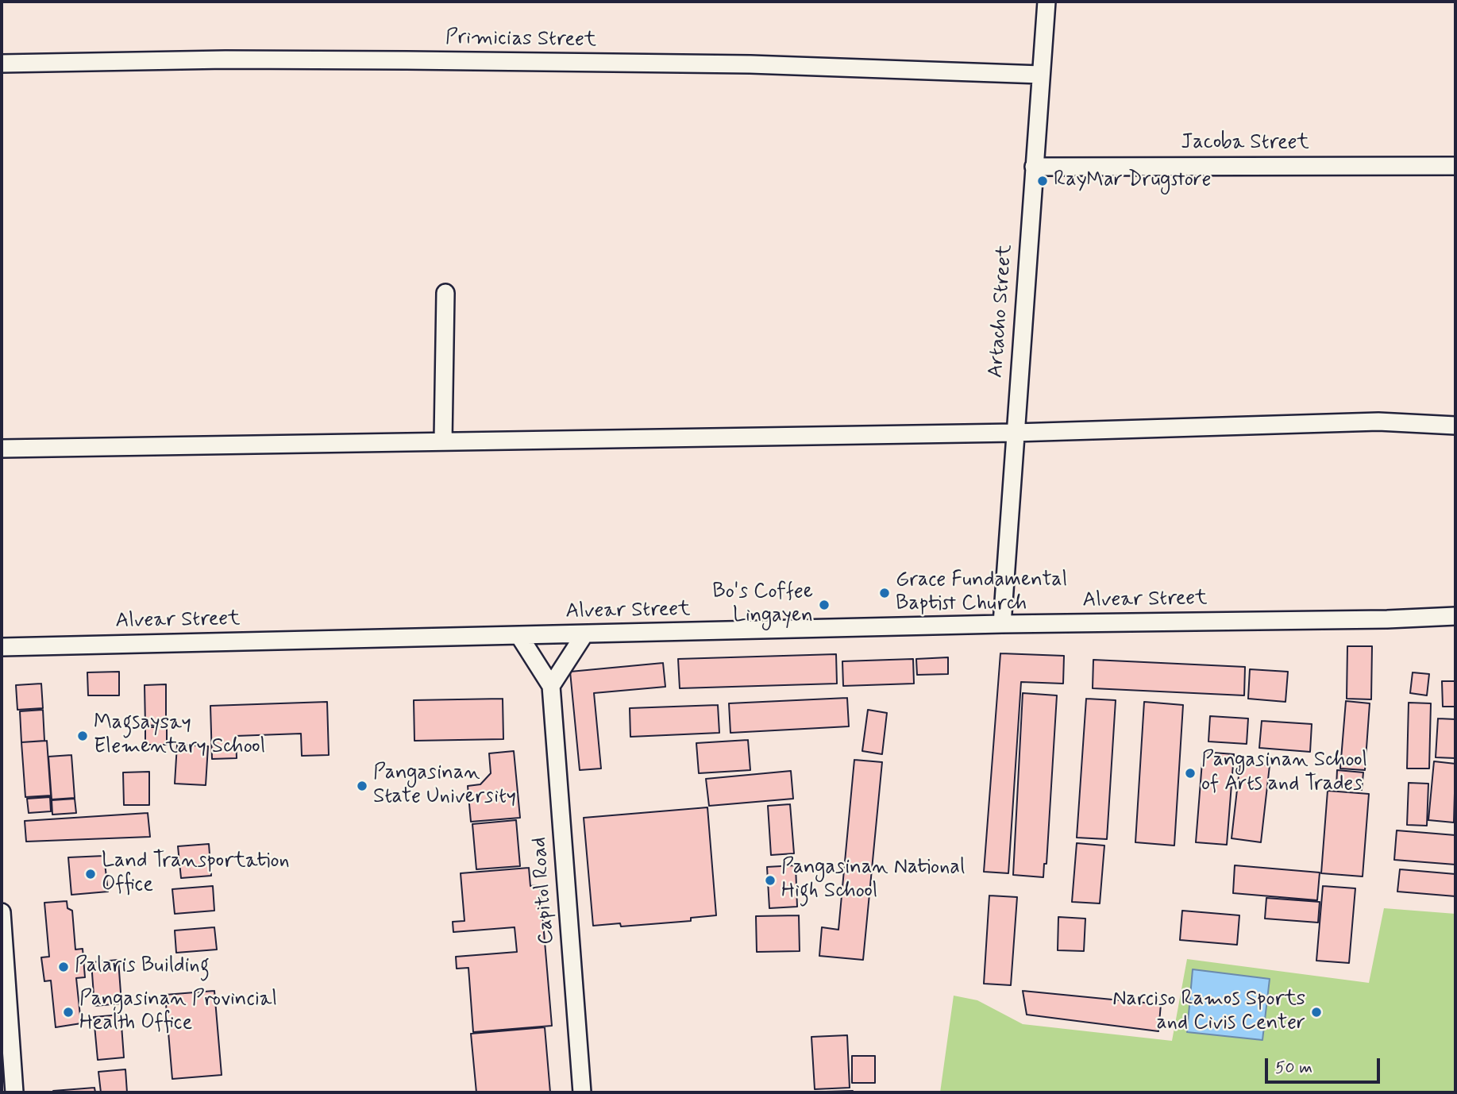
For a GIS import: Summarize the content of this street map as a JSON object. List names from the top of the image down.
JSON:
{
  "streets": {
    "street": [
      "Primicias Street",
      "Jacoba Street",
      "Artacho Street",
      "Alvear Street",
      "Capitol Road"
    ]
  },
  "crossings": [
    ["Primicias Street", "Artacho Street"],
    ["Jacoba Street", "Artacho Street"],
    ["Artacho Street", "Alvear Street"],
    ["Alvear Street", "Capitol Road"]
  ],
  "places": [
    "RayMar Drugstore",
    "Grace Fundamental Baptist Church",
    "Bo's Coffee Lingayen",
    "Magsaysay Elementary School",
    "Pangasinan School of Arts and Trades",
    "Pangasinan State University",
    "Land Transportation Office",
    "Pangasinan National High School",
    "Palaris Building",
    "Pangasinan Provincial Health Office",
    "Narciso Ramos Sports and Civis Center"
  ],
  "scale_bar": "50 m"
}
